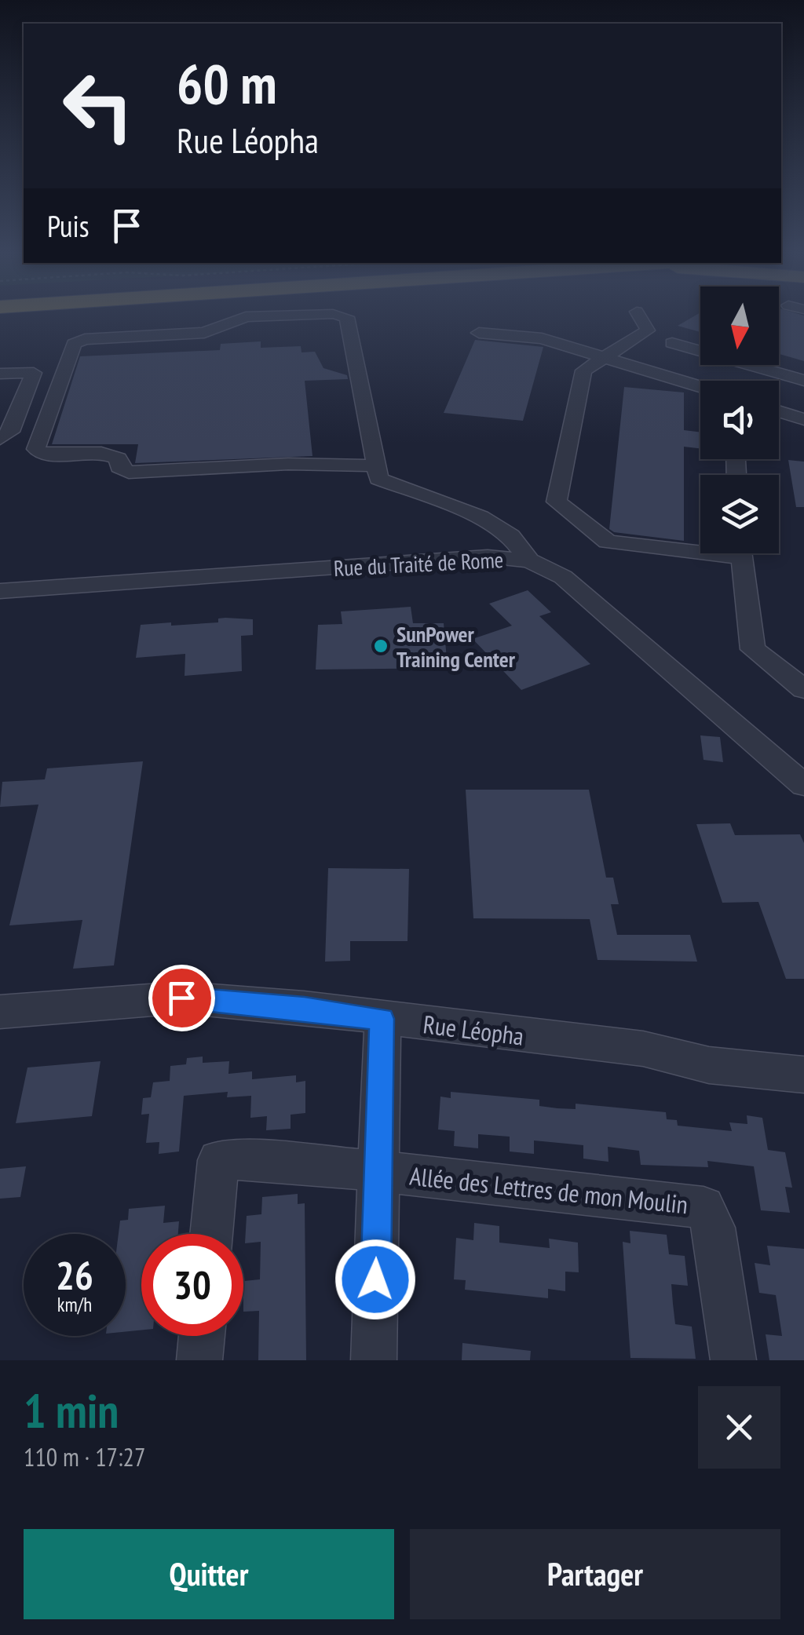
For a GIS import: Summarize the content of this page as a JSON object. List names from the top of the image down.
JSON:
{
  "streets": {
    "street": ["Rue du Traité de Rome", "Rue Léopha", "Allée des Lettres de mon Moulin"]
  },
  "places": ["SunPower Training Center"],
  "north": "bottom",
  "page": {
    "turn": ["60 m", "Rue Léopha"],
    "then": "Puis",
    "speed": "26 km/h",
    "limit": "30",
    "heading": ["1 min", "110 m · 17:27"],
    "buttons": ["Quitter", "Partager"]
  }
}
